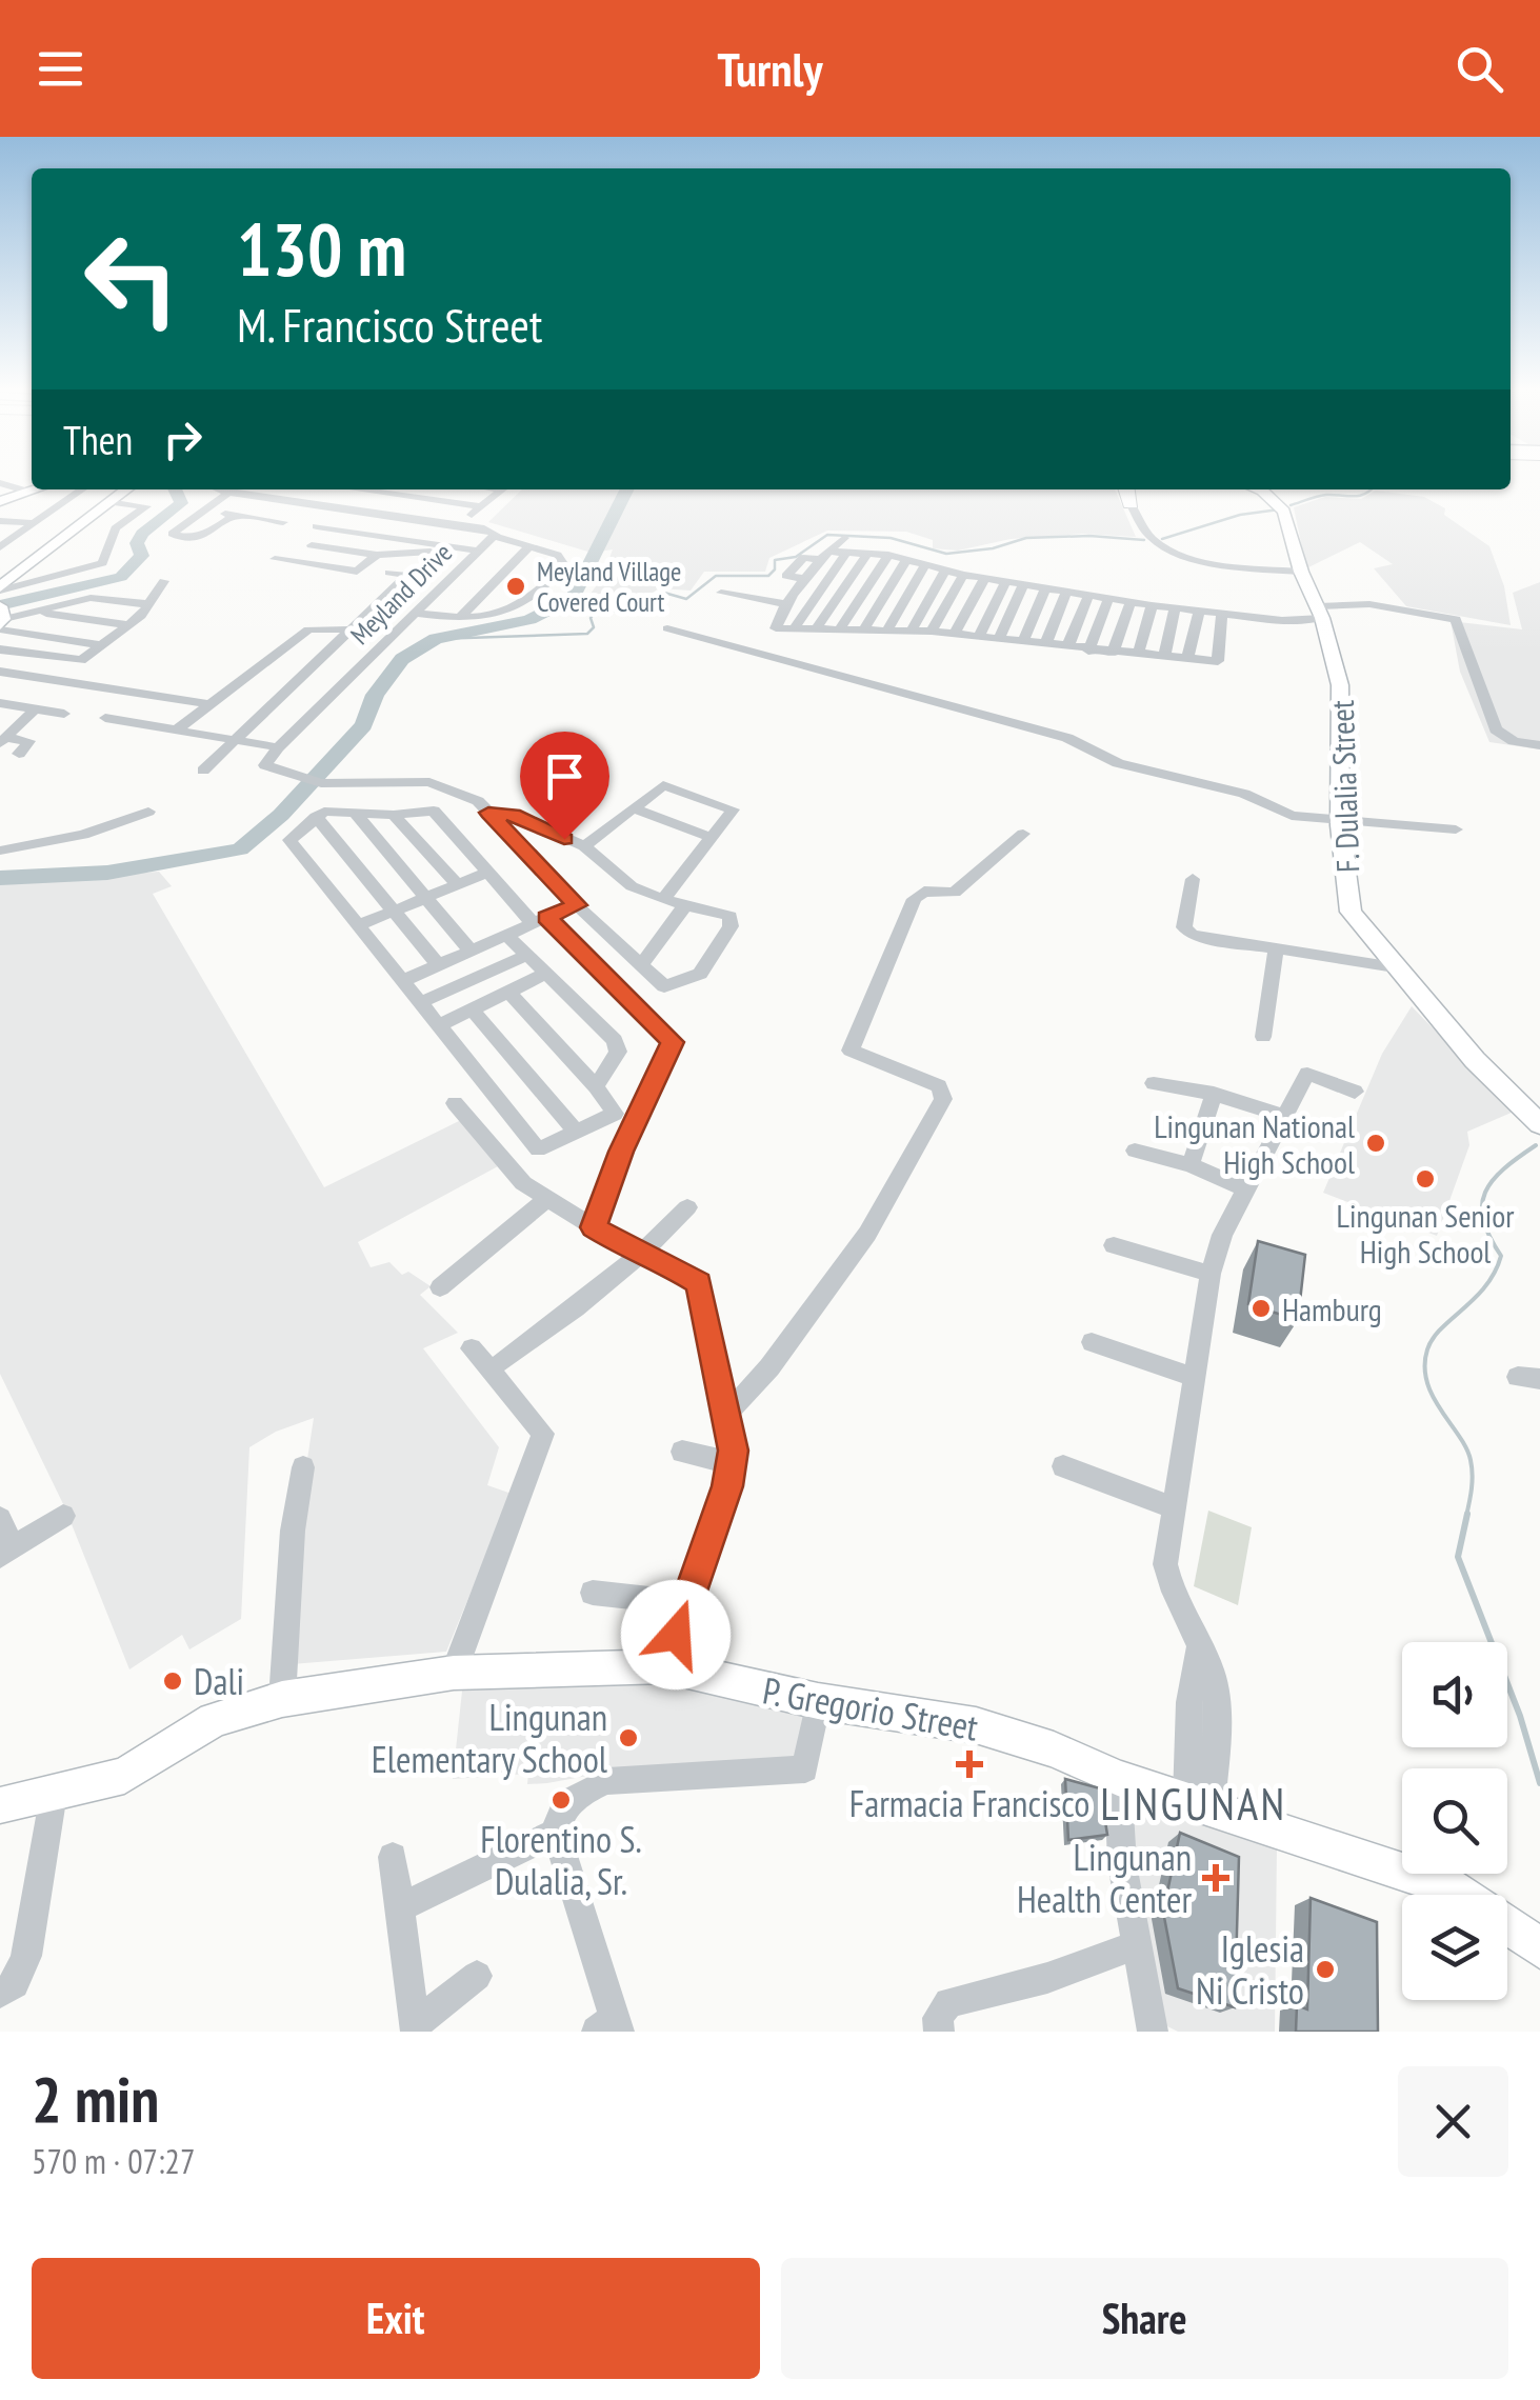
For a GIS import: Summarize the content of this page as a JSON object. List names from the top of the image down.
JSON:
{
  "streets": {
    "street": ["Meyland Drive", "F. Dulalia Street", "P. Gregorio Street"]
  },
  "districts": ["LINGUNAN"],
  "places": {
    "other": [
      "Meyland Village Covered Court",
      "Lingunan National High School",
      "Lingunan Senior High School",
      "Hamburg",
      "Dali",
      "Lingunan Elementary School",
      "Florentino S. Dulalia, Sr.",
      "Iglesia Ni Cristo"
    ],
    "health": ["Farmacia Francisco", "Lingunan Health Center"]
  },
  "page": {
    "header": "Turnly",
    "turn": ["130 m", "M. Francisco Street"],
    "then": "Then",
    "heading": ["2 min", "570 m · 07:27"],
    "buttons": ["Exit", "Share"]
  }
}
